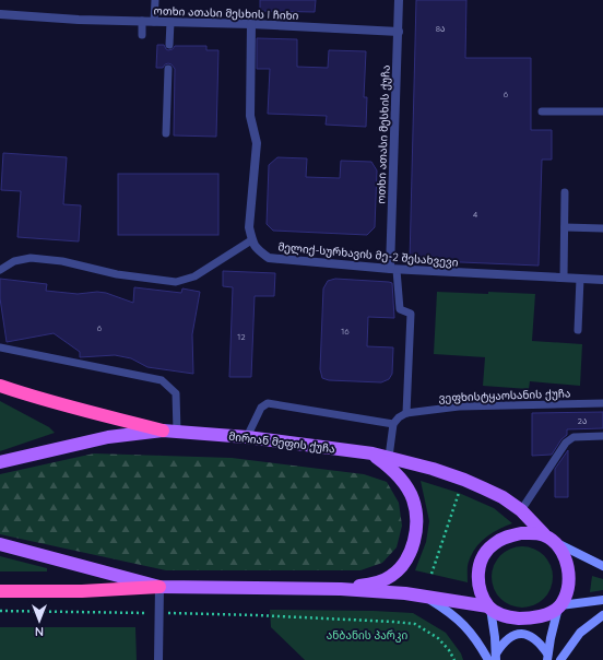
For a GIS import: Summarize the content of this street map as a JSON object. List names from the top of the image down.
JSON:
{
  "streets": {
    "main road": ["მირიან მეფის ქუჩა"],
    "street": ["ოთხი ათასი მესხის I ჩიხი", "ოთხი ათასი მესხის ქუჩა", "მელიქ-სურხავის მე-2 შესახვევი"],
    "lane": ["ვეფხისტყაოსანის ქუჩა"]
  },
  "crossings": [
    ["ოთხი ათასი მესხის I ჩიხი", "ოთხი ათასი მესხის ქუჩა"],
    ["ოთხი ათასი მესხის ქუჩა", "მელიქ-სურხავის მე-2 შესახვევი"]
  ],
  "parks": ["ანბანის პარკი"],
  "house_numbers": [
    "8ა",
    "6",
    "4",
    "6",
    "16",
    "12",
    "2ა"
  ],
  "north": "bottom"
}
